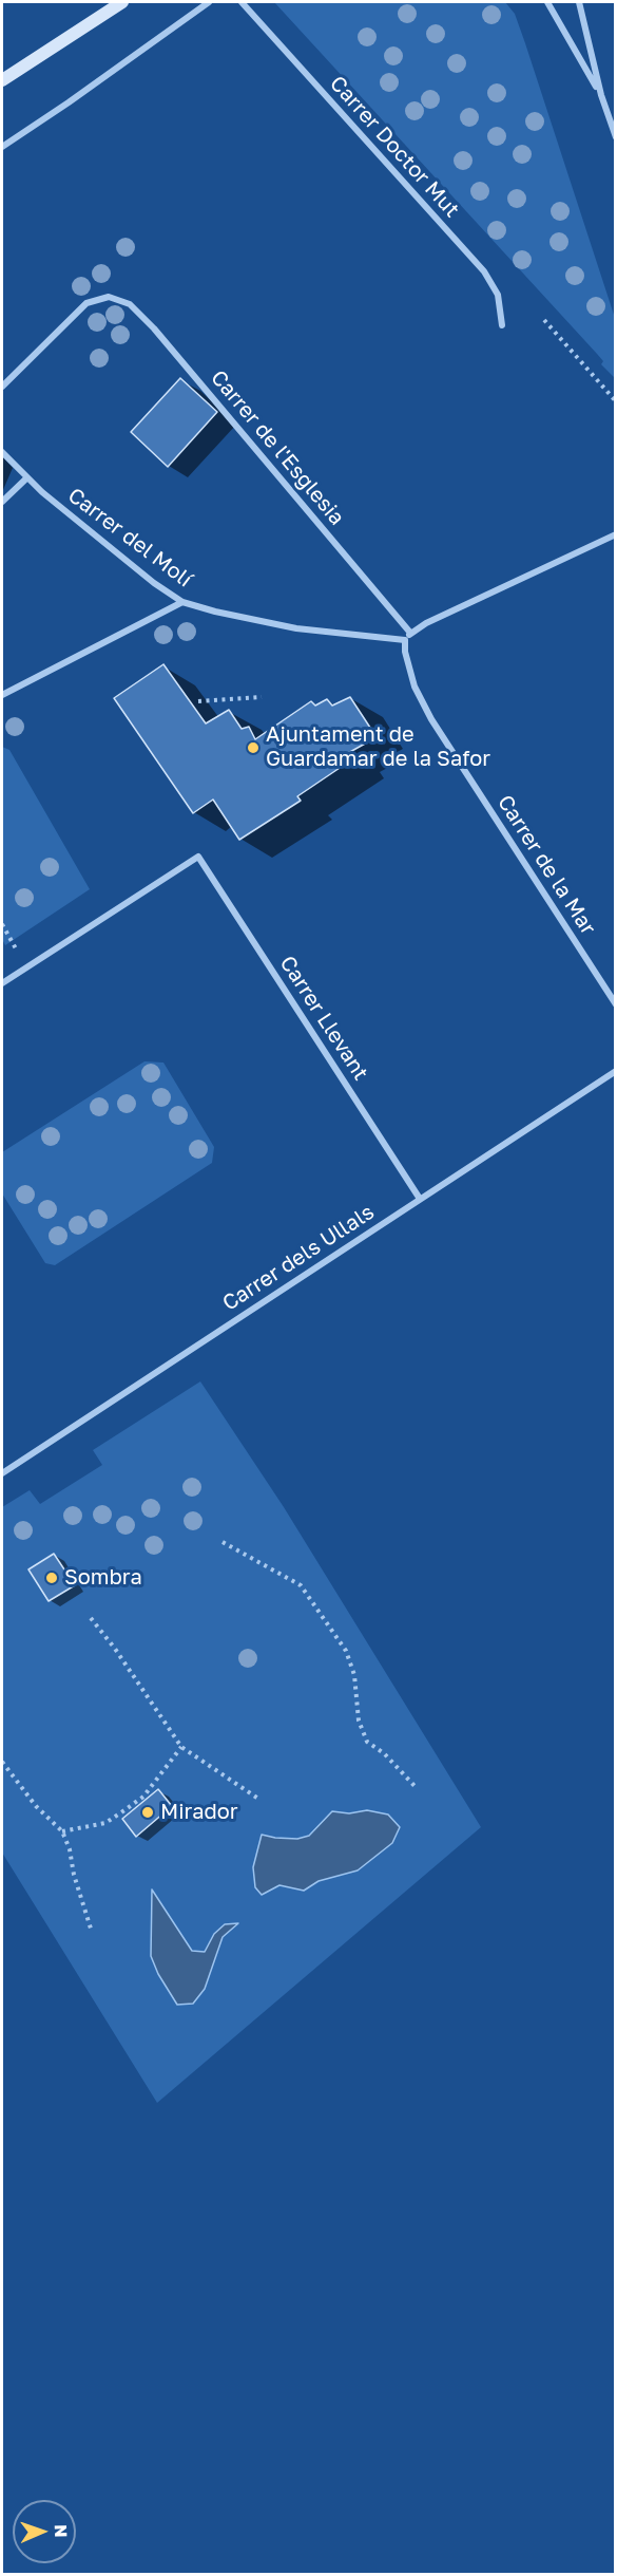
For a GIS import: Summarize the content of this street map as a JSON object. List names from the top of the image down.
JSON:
{
  "streets": {
    "street": [
      "Carrer Doctor Mut",
      "Carrer de l'Esglesia",
      "Carrer del Molí",
      "Carrer de la Mar",
      "Carrer Llevant",
      "Carrer dels Ullals"
    ]
  },
  "crossings": [
    ["Carrer del Molí", "Carrer de la Mar"],
    ["Carrer Llevant", "Carrer dels Ullals"]
  ],
  "places": ["Ajuntament de Guardamar de la Safor", "Sombra", "Mirador"],
  "north": "right"
}
